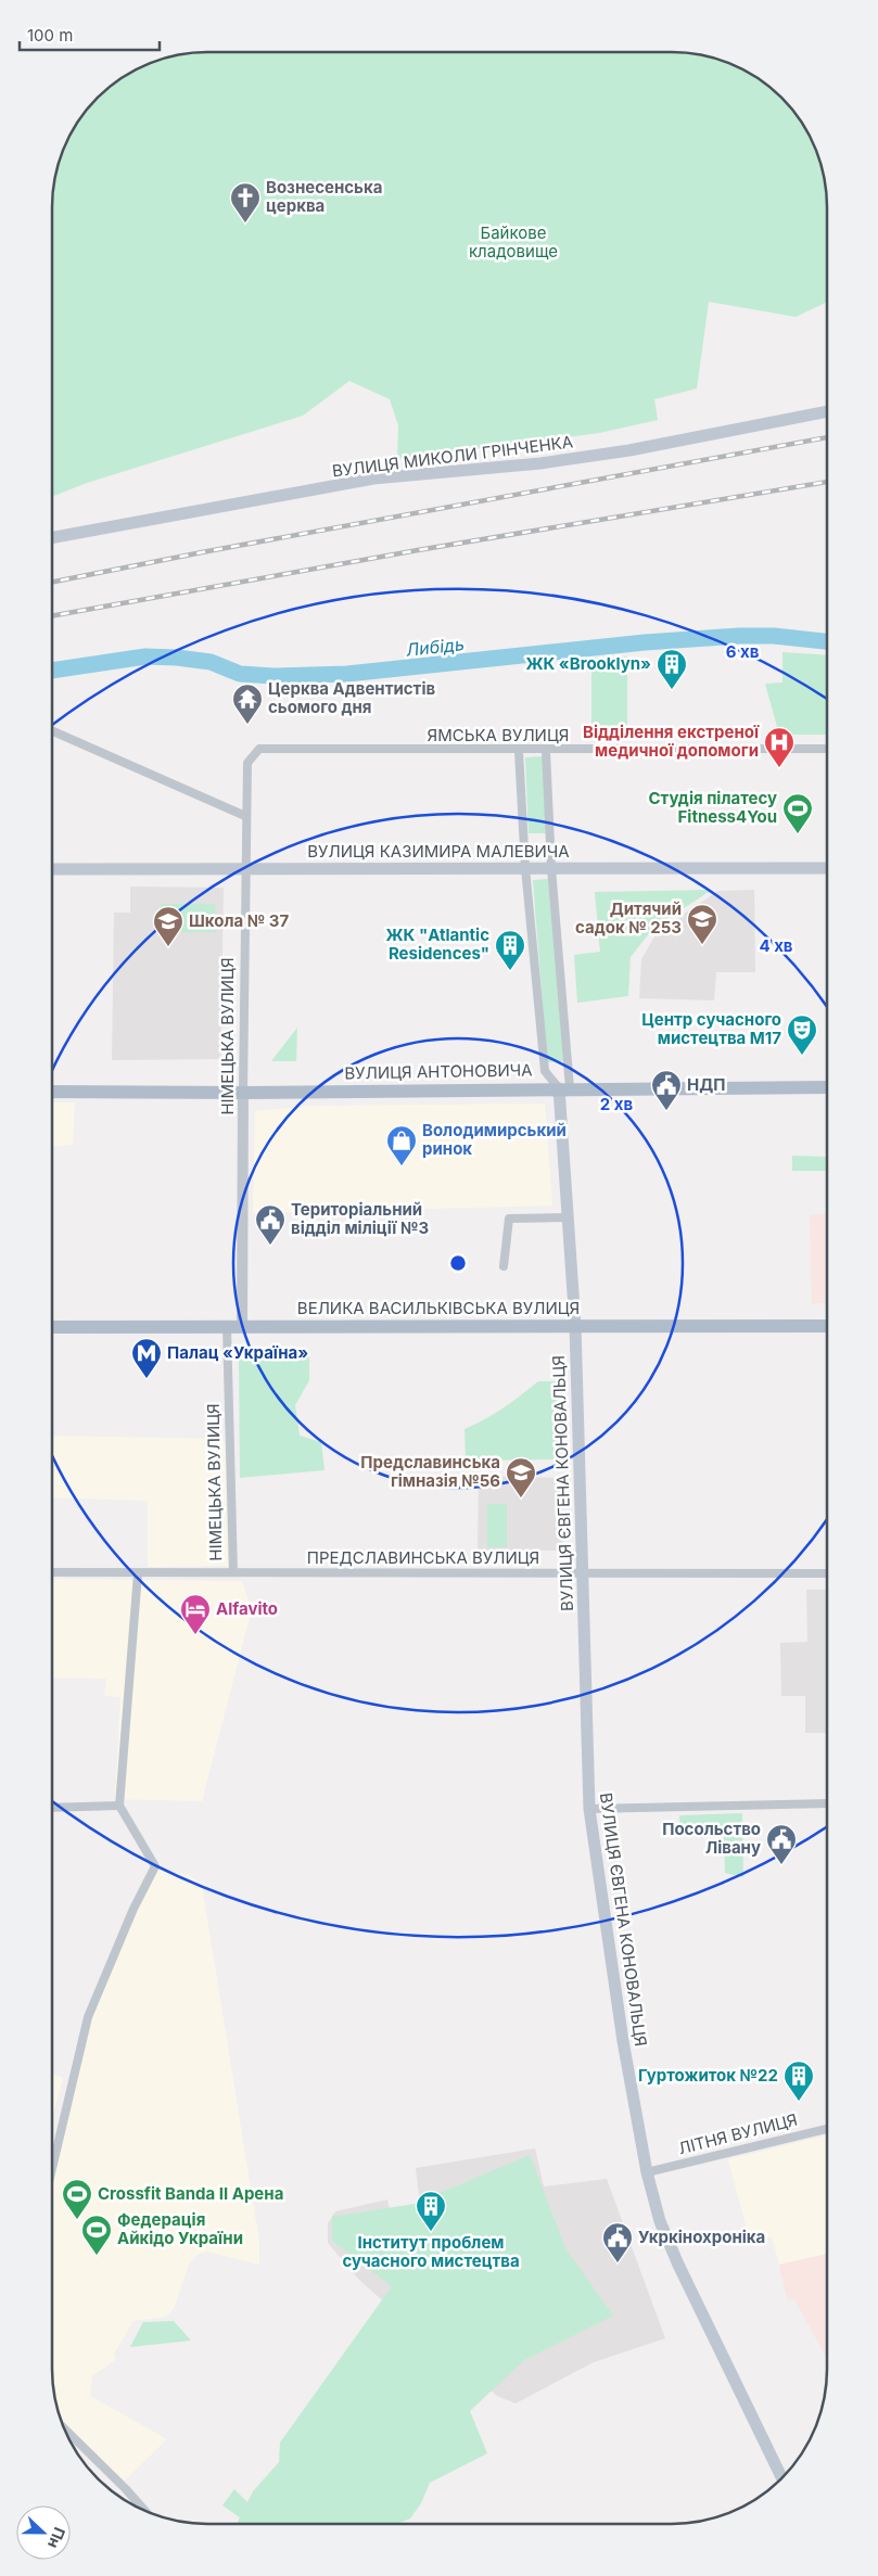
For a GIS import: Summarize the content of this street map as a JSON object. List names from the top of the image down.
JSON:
{
  "streets": {
    "main road": [
      "ВУЛИЦЯ МИКОЛИ ГРІНЧЕНКА",
      "ВУЛИЦЯ КАЗИМИРА МАЛЕВИЧА",
      "ВУЛИЦЯ АНТОНОВИЧА",
      "ВЕЛИКА ВАСИЛЬКІВСЬКА ВУЛИЦЯ",
      "ВУЛИЦЯ ЄВГЕНА КОНОВАЛЬЦЯ"
    ],
    "street": [
      "ЯМСЬКА ВУЛИЦЯ",
      "НІМЕЦЬКА ВУЛИЦЯ",
      "ПРЕДСЛАВИНСЬКА ВУЛИЦЯ",
      "ЛІТНЯ ВУЛИЦЯ"
    ]
  },
  "crossings": [
    ["ЯМСЬКА ВУЛИЦЯ", "НІМЕЦЬКА ВУЛИЦЯ"],
    ["ВУЛИЦЯ КАЗИМИРА МАЛЕВИЧА", "НІМЕЦЬКА ВУЛИЦЯ"],
    ["НІМЕЦЬКА ВУЛИЦЯ", "ВУЛИЦЯ АНТОНОВИЧА"],
    ["НІМЕЦЬКА ВУЛИЦЯ", "ВЕЛИКА ВАСИЛЬКІВСЬКА ВУЛИЦЯ"],
    ["НІМЕЦЬКА ВУЛИЦЯ", "ПРЕДСЛАВИНСЬКА ВУЛИЦЯ"],
    ["ВУЛИЦЯ АНТОНОВИЧА", "ВУЛИЦЯ ЄВГЕНА КОНОВАЛЬЦЯ"],
    ["ВЕЛИКА ВАСИЛЬКІВСЬКА ВУЛИЦЯ", "ВУЛИЦЯ ЄВГЕНА КОНОВАЛЬЦЯ"],
    ["ВУЛИЦЯ ЄВГЕНА КОНОВАЛЬЦЯ", "ПРЕДСЛАВИНСЬКА ВУЛИЦЯ"],
    ["ВУЛИЦЯ ЄВГЕНА КОНОВАЛЬЦЯ", "ЛІТНЯ ВУЛИЦЯ"]
  ],
  "water": ["Либідь"],
  "parks": ["Байкове кладовище"],
  "places": {
    "church": ["Вознесенська церква"],
    "building": [
      "ЖК «Brooklyn»",
      "ЖК \"Atlantic Residences\"",
      "Гуртожиток №22",
      "Інститут проблем сучасного мистецтва"
    ],
    "temple": ["Церква Адвентистів сьомого дня"],
    "hospital": ["Відділення екстреної медичної допомоги"],
    "sports": ["Студія пілатесу Fitness4You", "Crossfit Banda II Арена", "Федерація Айкідо України"],
    "school or university": ["Дитячий садок № 253", "Школа № 37", "Предславинська гімназія №56"],
    "theatre": ["Центр сучасного мистецтва M17"],
    "public building": [
      "НДП",
      "Територіальний відділ міліції №3",
      "Посольство Лівану",
      "Укркінохроніка"
    ],
    "shop": ["Володимирський ринок"],
    "metro station": ["Палац «Україна»"],
    "hotel": ["Alfavito"]
  },
  "scale_bar": "100 m",
  "north": "right",
  "rings": ["6 хв", "4 хв", "2 хв"]
}
